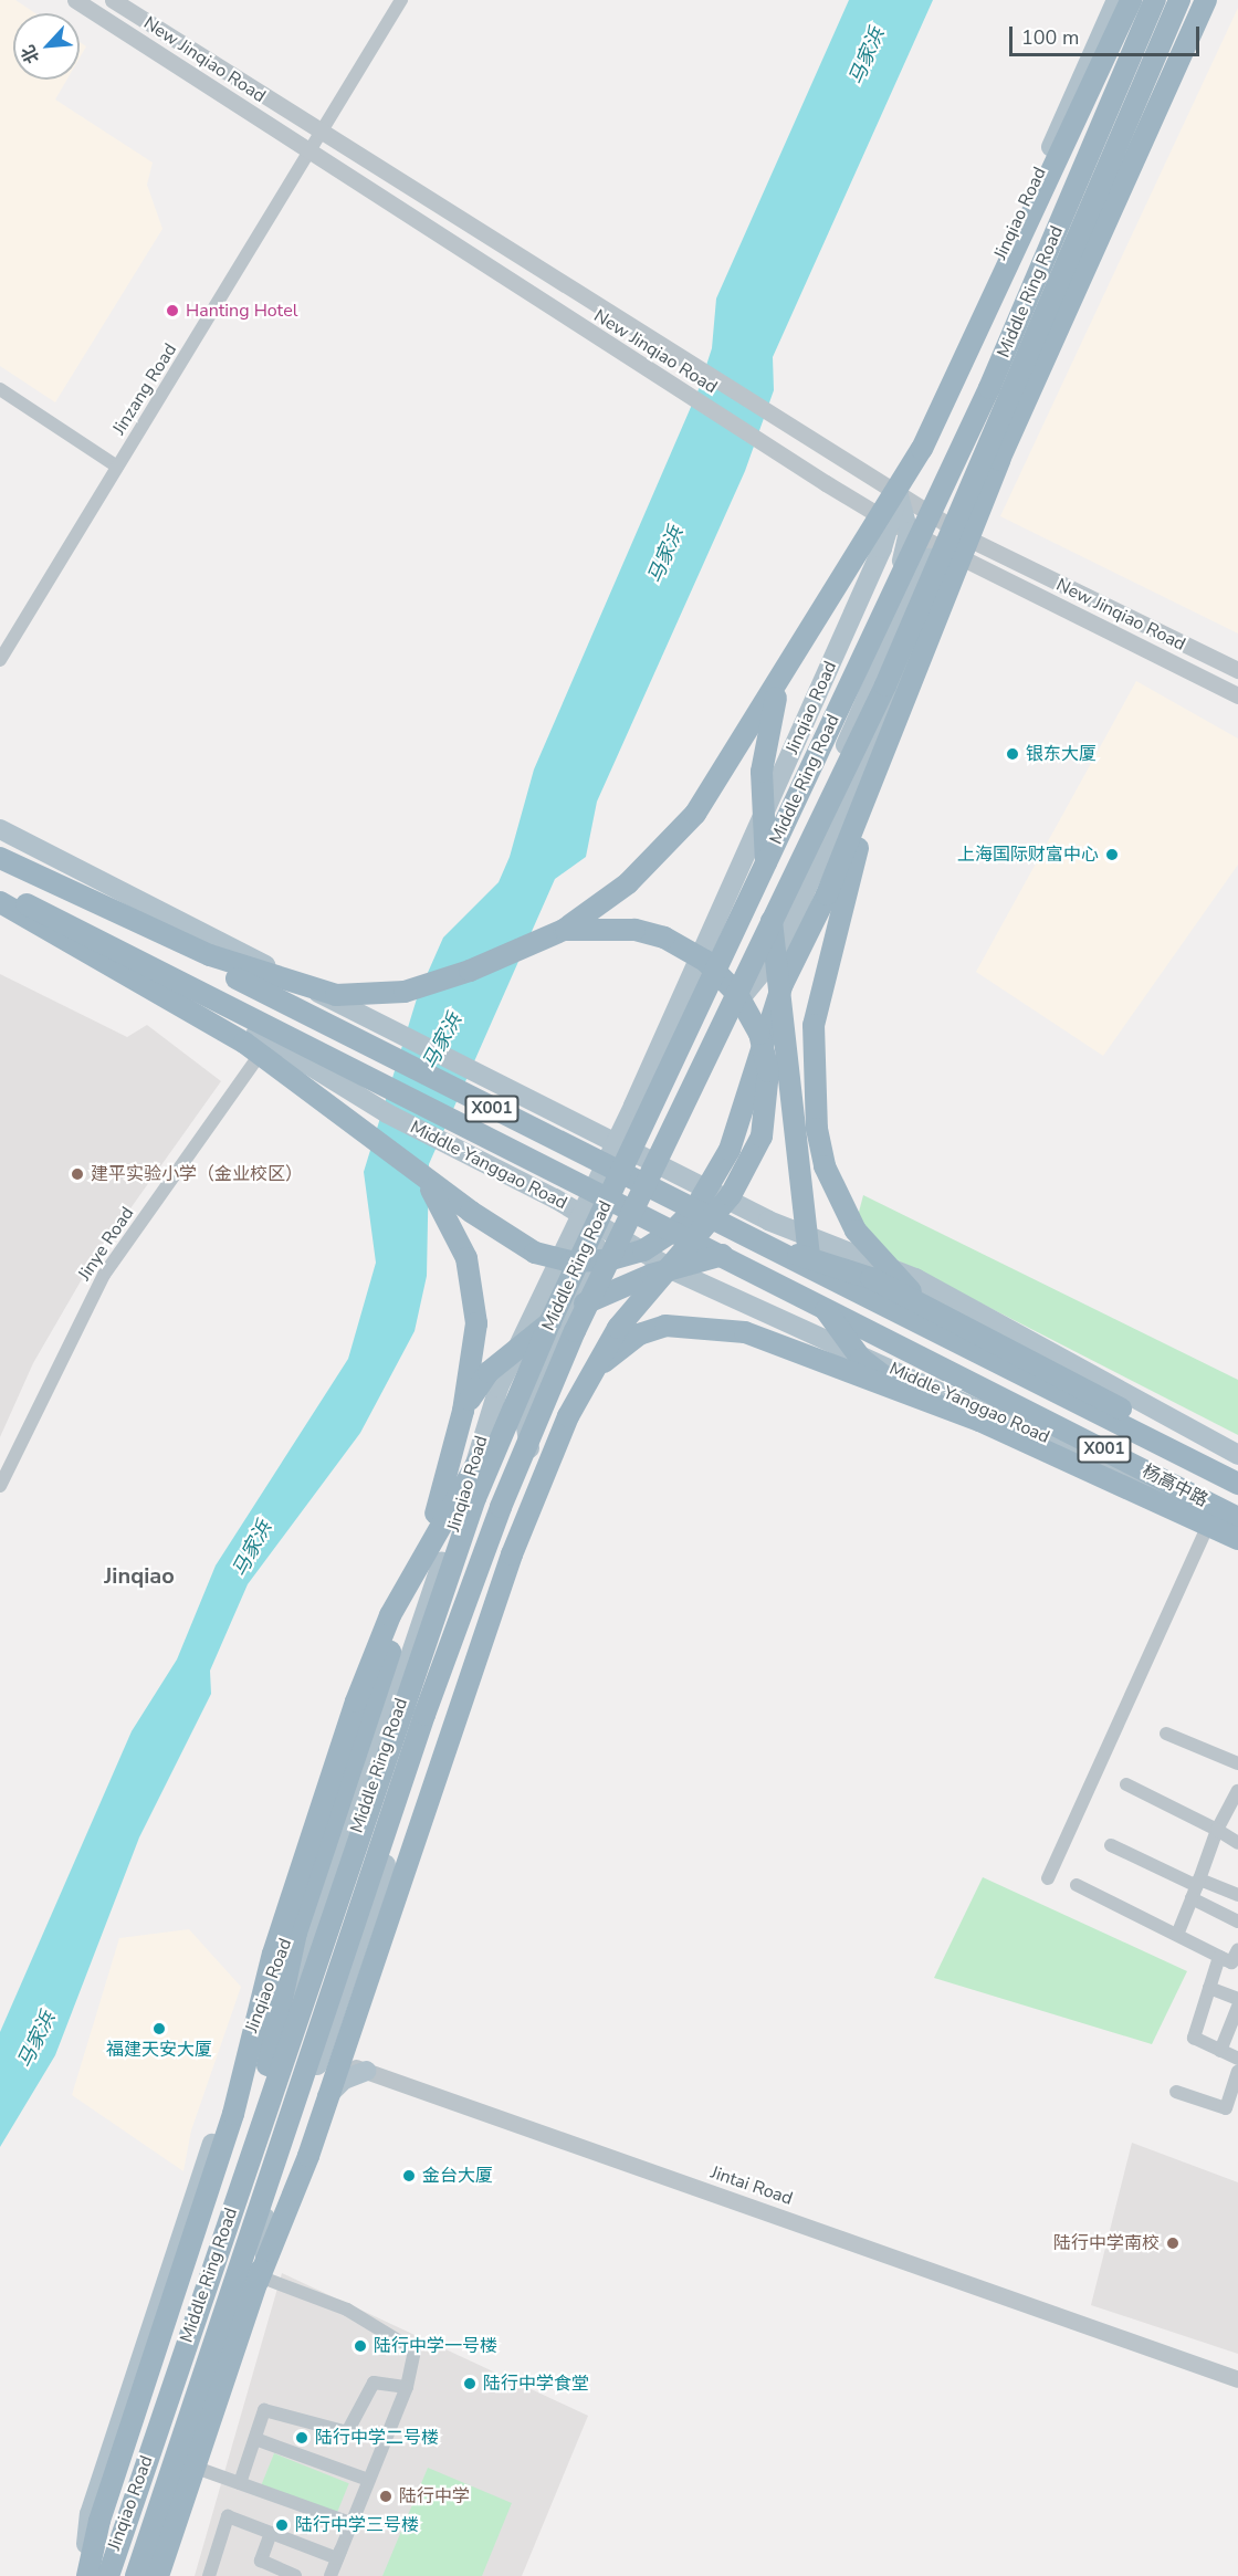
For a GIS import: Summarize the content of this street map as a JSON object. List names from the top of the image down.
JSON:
{
  "streets": {
    "highway": ["Middle Ring Road", "X001", "Middle Yanggao Road"],
    "main road": ["Jinqiao Road"],
    "street": [
      "New Jinqiao Road",
      "Jinzang Road",
      "Jinye Road",
      "Jintai Road"
    ]
  },
  "crossings": [
    ["New Jinqiao Road", "Jinqiao Road"],
    ["New Jinqiao Road", "Jinzang Road"],
    ["Jinqiao Road", "X001"],
    ["Jinqiao Road", "Middle Yanggao Road"],
    ["Jinqiao Road", "Jintai Road"],
    ["Middle Yanggao Road", "Jinye Road"]
  ],
  "districts": ["Jinqiao"],
  "water": ["马家浜"],
  "places": [
    "Hanting Hotel",
    "银东大厦",
    "上海国际财富中心",
    "建平实验小学（金业校区）",
    "福建天安大厦",
    "金台大厦",
    "陆行中学南校",
    "陆行中学一号楼",
    "陆行中学食堂",
    "陆行中学二号楼",
    "陆行中学",
    "陆行中学三号楼"
  ],
  "scale_bar": "100 m",
  "north": "bottom left"
}
